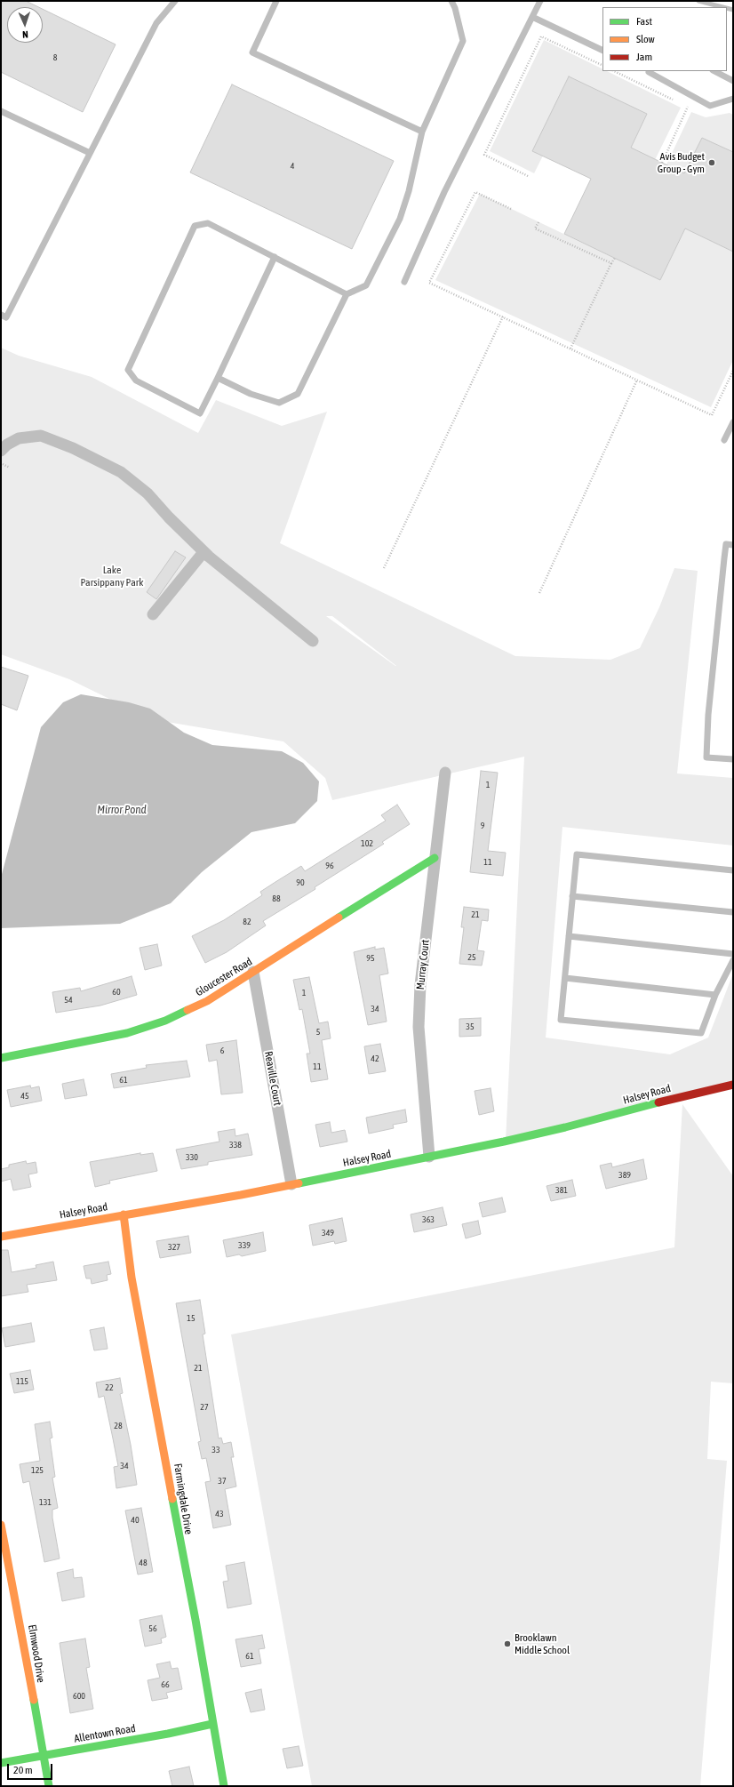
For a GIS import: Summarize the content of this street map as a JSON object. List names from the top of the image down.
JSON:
{
  "streets": {
    "street": [
      "Murray Court",
      "Gloucester Road",
      "Reaville Court",
      "Halsey Road",
      "Farmingdale Drive",
      "Elmwood Drive",
      "Allentown Road"
    ]
  },
  "crossings": [
    ["Murray Court", "Gloucester Road"],
    ["Murray Court", "Halsey Road"],
    ["Gloucester Road", "Reaville Court"],
    ["Reaville Court", "Halsey Road"],
    ["Halsey Road", "Farmingdale Drive"],
    ["Farmingdale Drive", "Allentown Road"],
    ["Elmwood Drive", "Allentown Road"]
  ],
  "water": ["Mirror Pond"],
  "parks": ["Lake Parsippany Park"],
  "places": ["Avis Budget Group - Gym", "Brooklawn Middle School"],
  "house_numbers": [
    "8",
    "4",
    "1",
    "9",
    "102",
    "11",
    "96",
    "90",
    "88",
    "21",
    "82",
    "25",
    "95",
    "60",
    "1",
    "54",
    "34",
    "35",
    "5",
    "6",
    "42",
    "11",
    "61",
    "45",
    "338",
    "330",
    "389",
    "381",
    "363",
    "349",
    "339",
    "327",
    "15",
    "21",
    "115",
    "22",
    "27",
    "28",
    "33",
    "34",
    "125",
    "37",
    "131",
    "43",
    "40",
    "48",
    "56",
    "61",
    "66",
    "600"
  ],
  "legend": ["Fast", "Slow", "Jam"],
  "scale_bar": "20 m",
  "north": "bottom"
}
